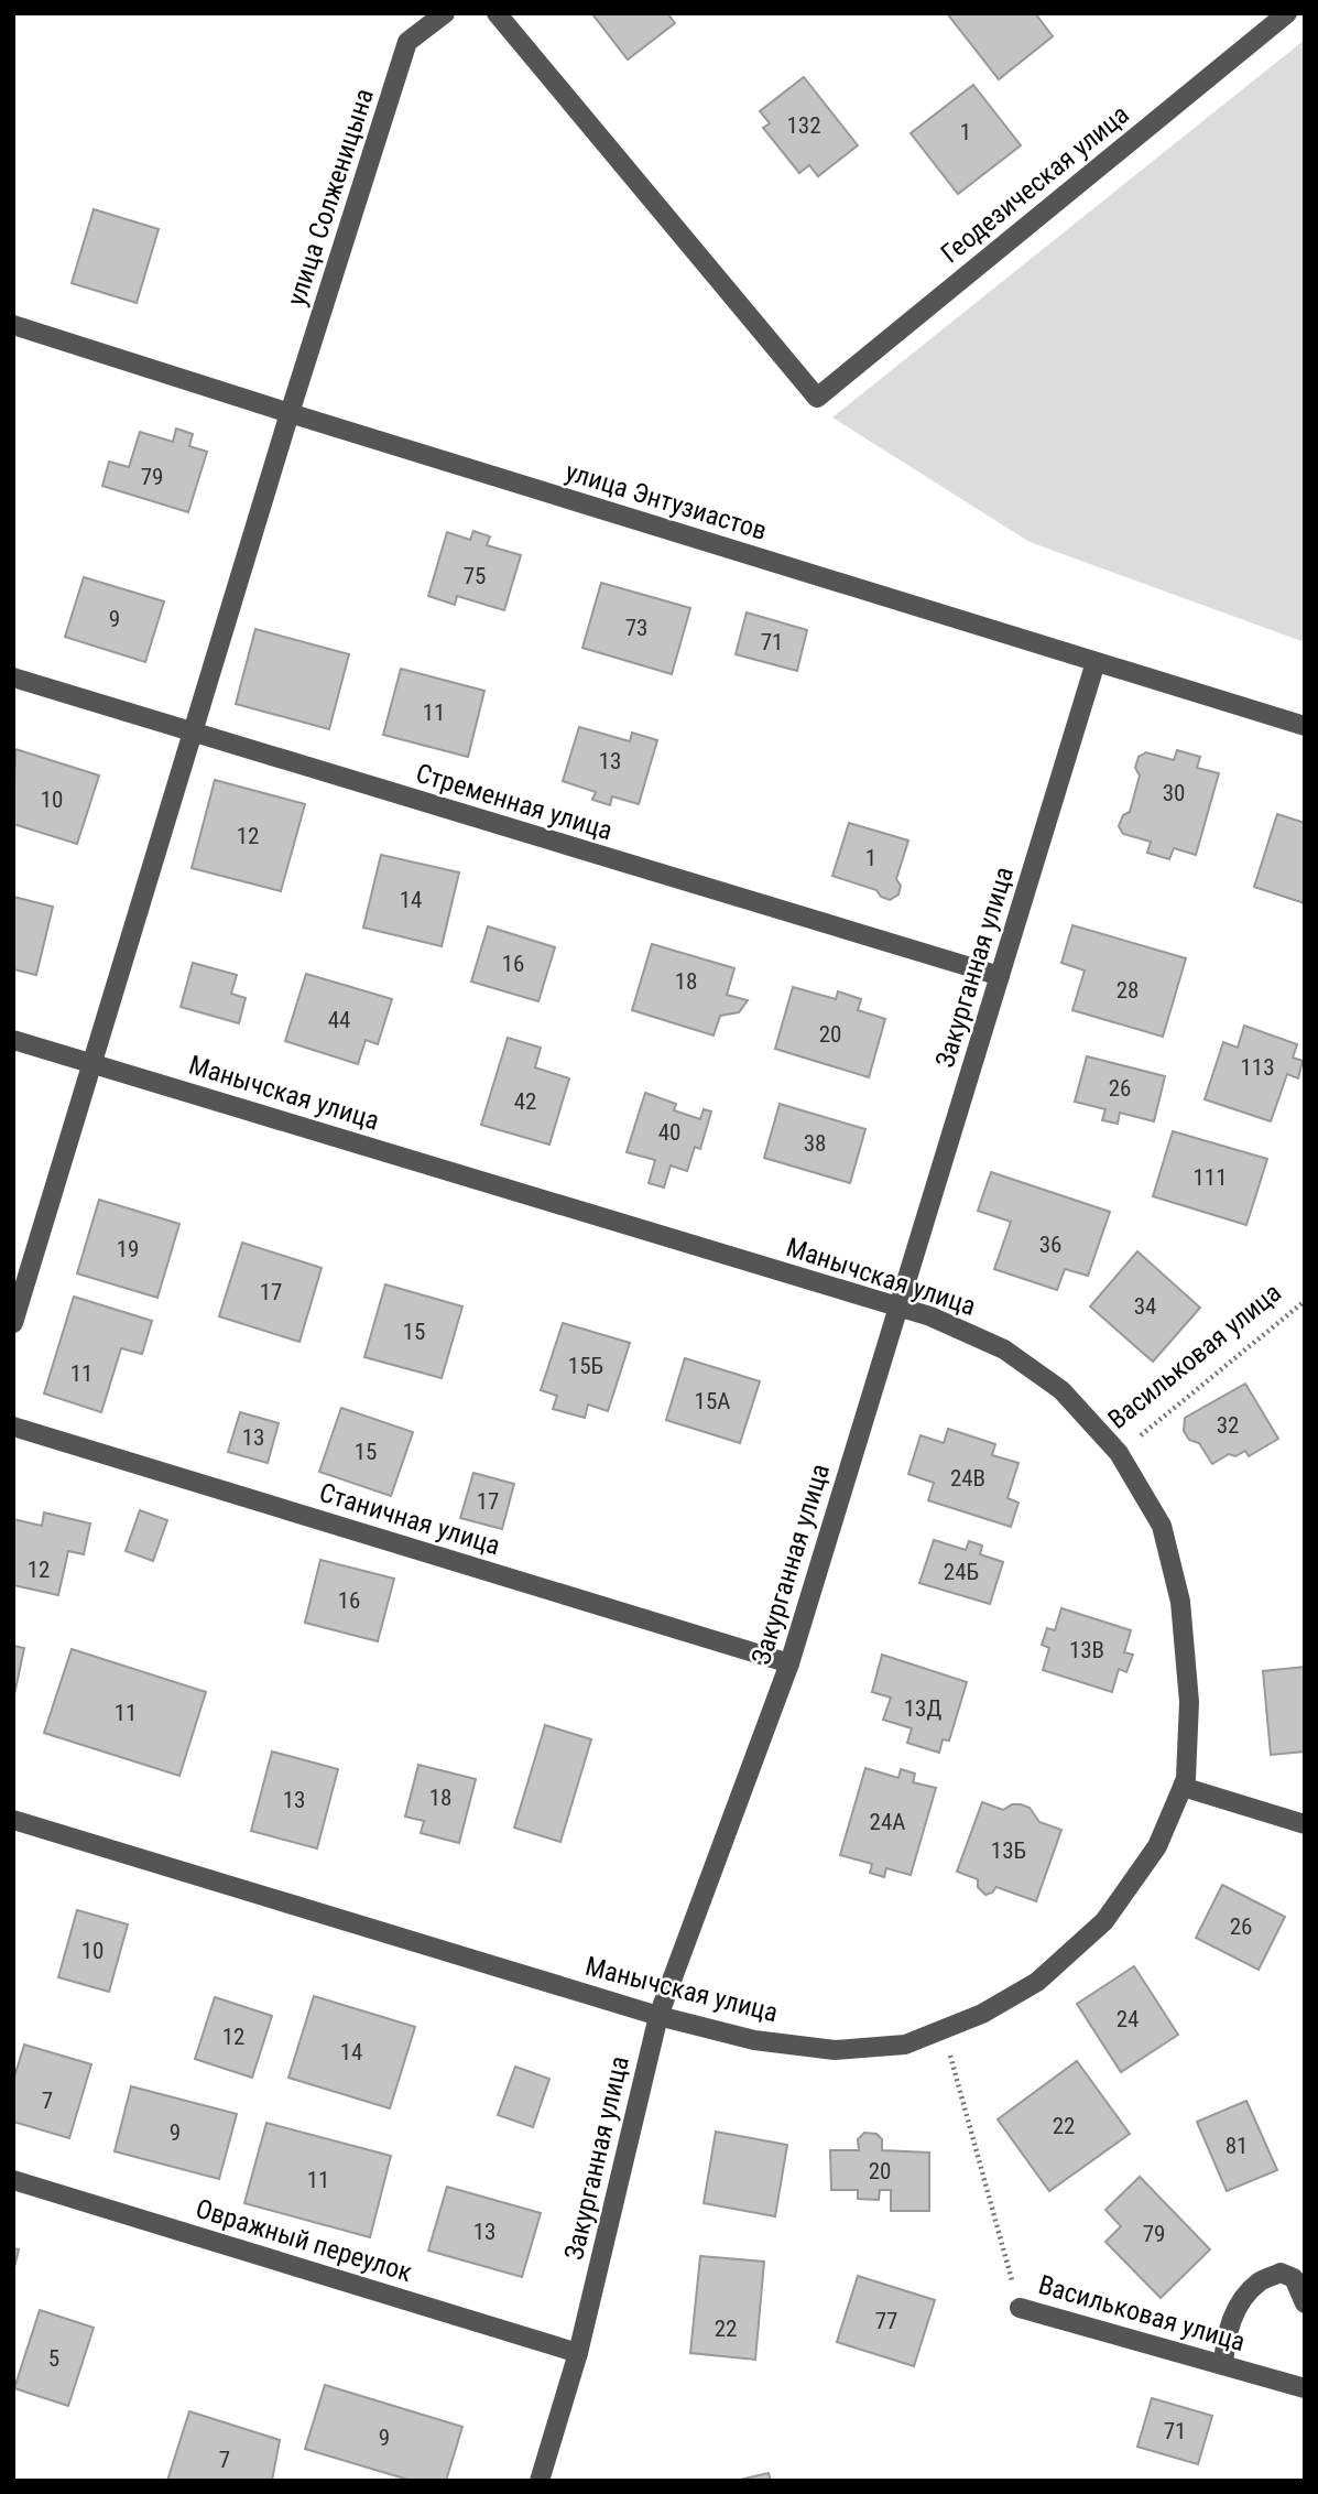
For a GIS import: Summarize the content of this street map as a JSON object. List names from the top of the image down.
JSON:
{
  "streets": {
    "street": [
      "Геодезическая улица",
      "улица Солженицына",
      "улица Энтузиастов",
      "Стременная улица",
      "Закурганная улица",
      "Манычская улица",
      "Васильковая улица",
      "Станичная улица",
      "Овражный переулок"
    ]
  },
  "crossings": [
    ["улица Солженицына", "улица Энтузиастов"],
    ["улица Солженицына", "Стременная улица"],
    ["улица Солженицына", "Манычская улица"],
    ["улица Энтузиастов", "Закурганная улица"],
    ["Стременная улица", "Закурганная улица"],
    ["Закурганная улица", "Манычская улица"],
    ["Закурганная улица", "Станичная улица"],
    ["Закурганная улица", "Овражный переулок"],
    ["Манычская улица", "Васильковая улица"]
  ],
  "house_numbers": [
    "132",
    "1",
    "79",
    "75",
    "9",
    "73",
    "71",
    "11",
    "13",
    "30",
    "10",
    "12",
    "1",
    "14",
    "16",
    "18",
    "28",
    "44",
    "20",
    "113",
    "26",
    "42",
    "40",
    "38",
    "111",
    "36",
    "19",
    "17",
    "34",
    "15",
    "15Б",
    "11",
    "15А",
    "32",
    "13",
    "15",
    "24В",
    "17",
    "12",
    "24Б",
    "16",
    "13В",
    "13Д",
    "11",
    "18",
    "13",
    "24А",
    "13Б",
    "26",
    "10",
    "24",
    "12",
    "14",
    "7",
    "22",
    "9",
    "81",
    "20",
    "11",
    "13",
    "79",
    "77",
    "22",
    "5",
    "71",
    "9",
    "7"
  ]
}
